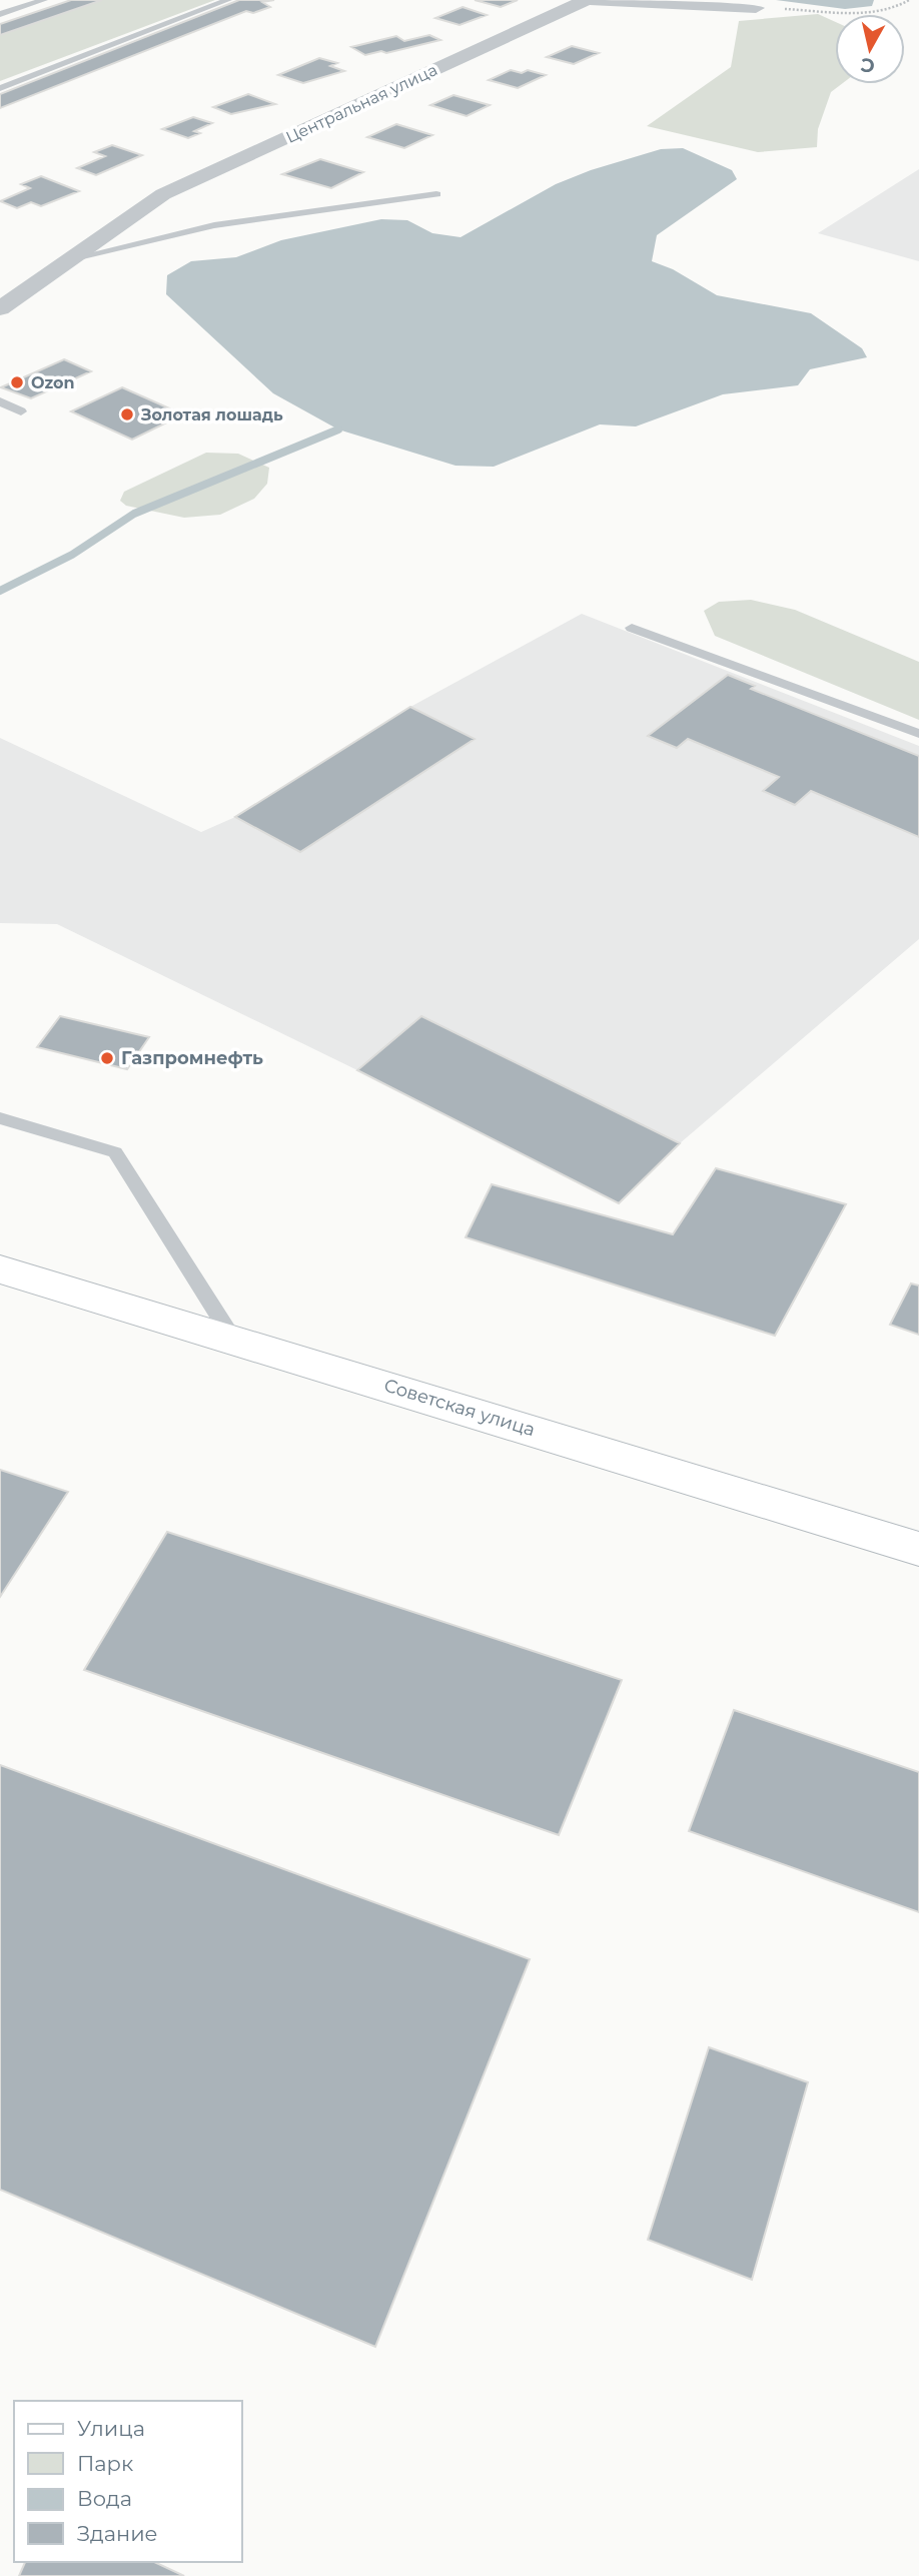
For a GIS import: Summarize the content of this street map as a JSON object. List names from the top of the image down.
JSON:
{
  "streets": {
    "main road": ["Советская улица"],
    "street": ["Центральная улица"]
  },
  "places": ["Ozon", "Золотая лошадь", "Газпромнефть"],
  "legend": [
    "Улица",
    "Парк",
    "Вода",
    "Здание"
  ],
  "north": "bottom"
}
